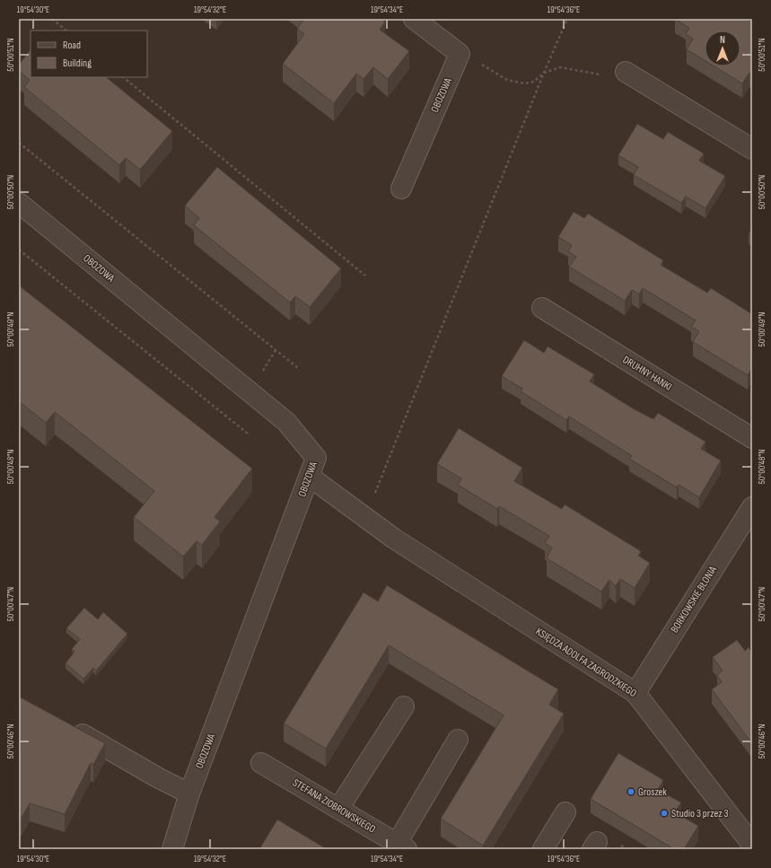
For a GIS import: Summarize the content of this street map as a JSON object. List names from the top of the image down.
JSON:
{
  "streets": {
    "street": [
      "OBOZOWA",
      "DRUHNY HANKI",
      "BORKOWSKIE BŁONIA",
      "KSIĘDZA ADOLFA ZAGRODZKIEGO",
      "STEFANA ZIOBROWSKIEGO"
    ]
  },
  "crossings": [
    ["OBOZOWA", "KSIĘDZA ADOLFA ZAGRODZKIEGO"],
    ["BORKOWSKIE BŁONIA", "KSIĘDZA ADOLFA ZAGRODZKIEGO"]
  ],
  "places": ["Groszek", "Studio 3 przez 3"],
  "legend": ["Road", "Building"],
  "north": "top",
  "coordinates": [
    "19°54'30\"E",
    "19°54'32\"E",
    "19°54'34\"E",
    "19°54'36\"E",
    "50°00'51\"N",
    "50°00'50\"N",
    "50°00'49\"N",
    "50°00'48\"N",
    "50°00'47\"N",
    "50°00'46\"N"
  ]
}
